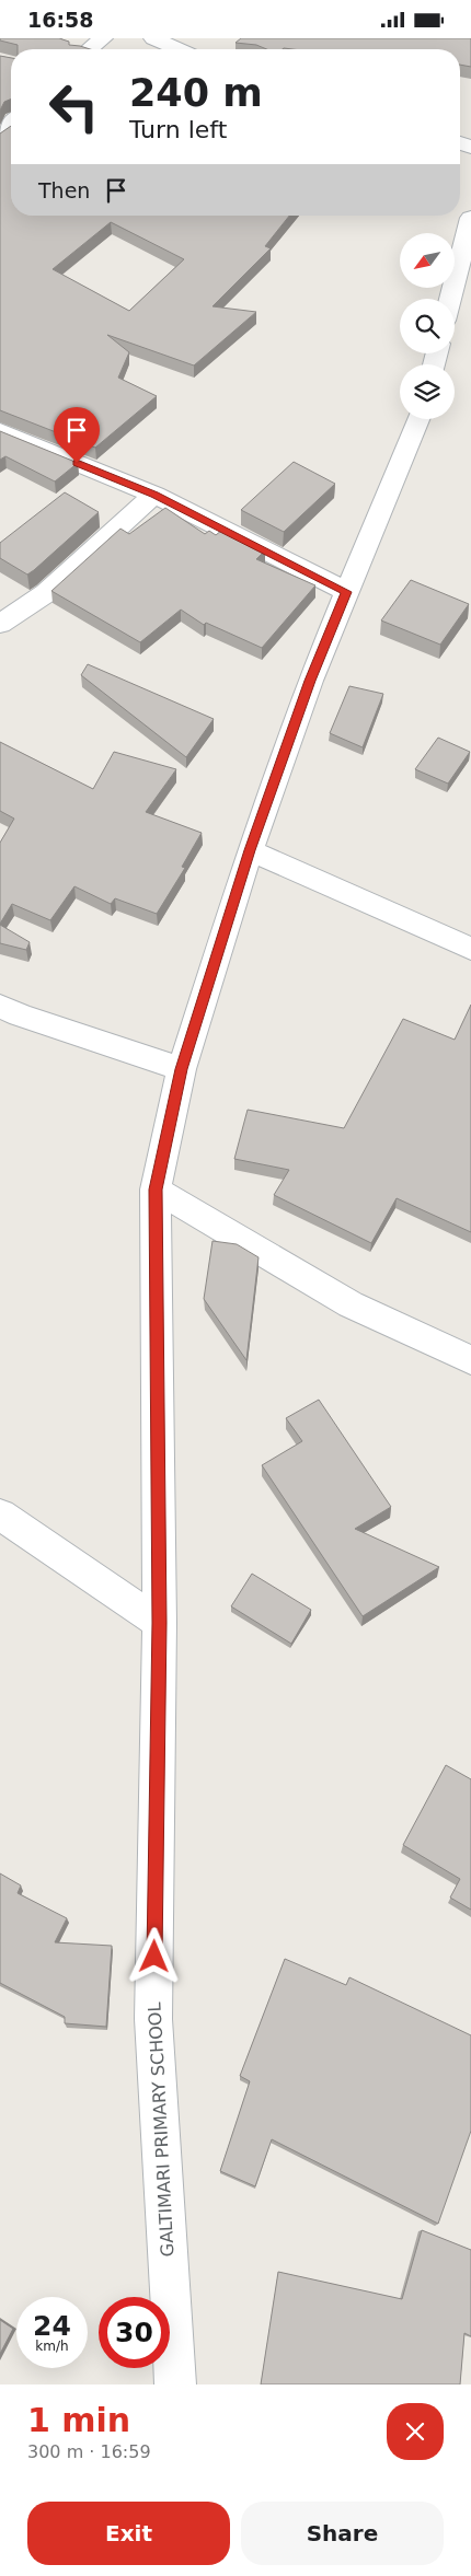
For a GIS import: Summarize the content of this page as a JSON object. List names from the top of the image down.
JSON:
{
  "streets": {
    "street": ["GALTIMARI PRIMARY SCHOOL"]
  },
  "north": "bottom left",
  "page": {
    "status": "16:58",
    "turn": ["240 m", "Turn left"],
    "then": "Then",
    "speed": "24 km/h",
    "limit": "30",
    "heading": ["1 min", "300 m · 16:59"],
    "buttons": ["Exit", "Share"]
  }
}
